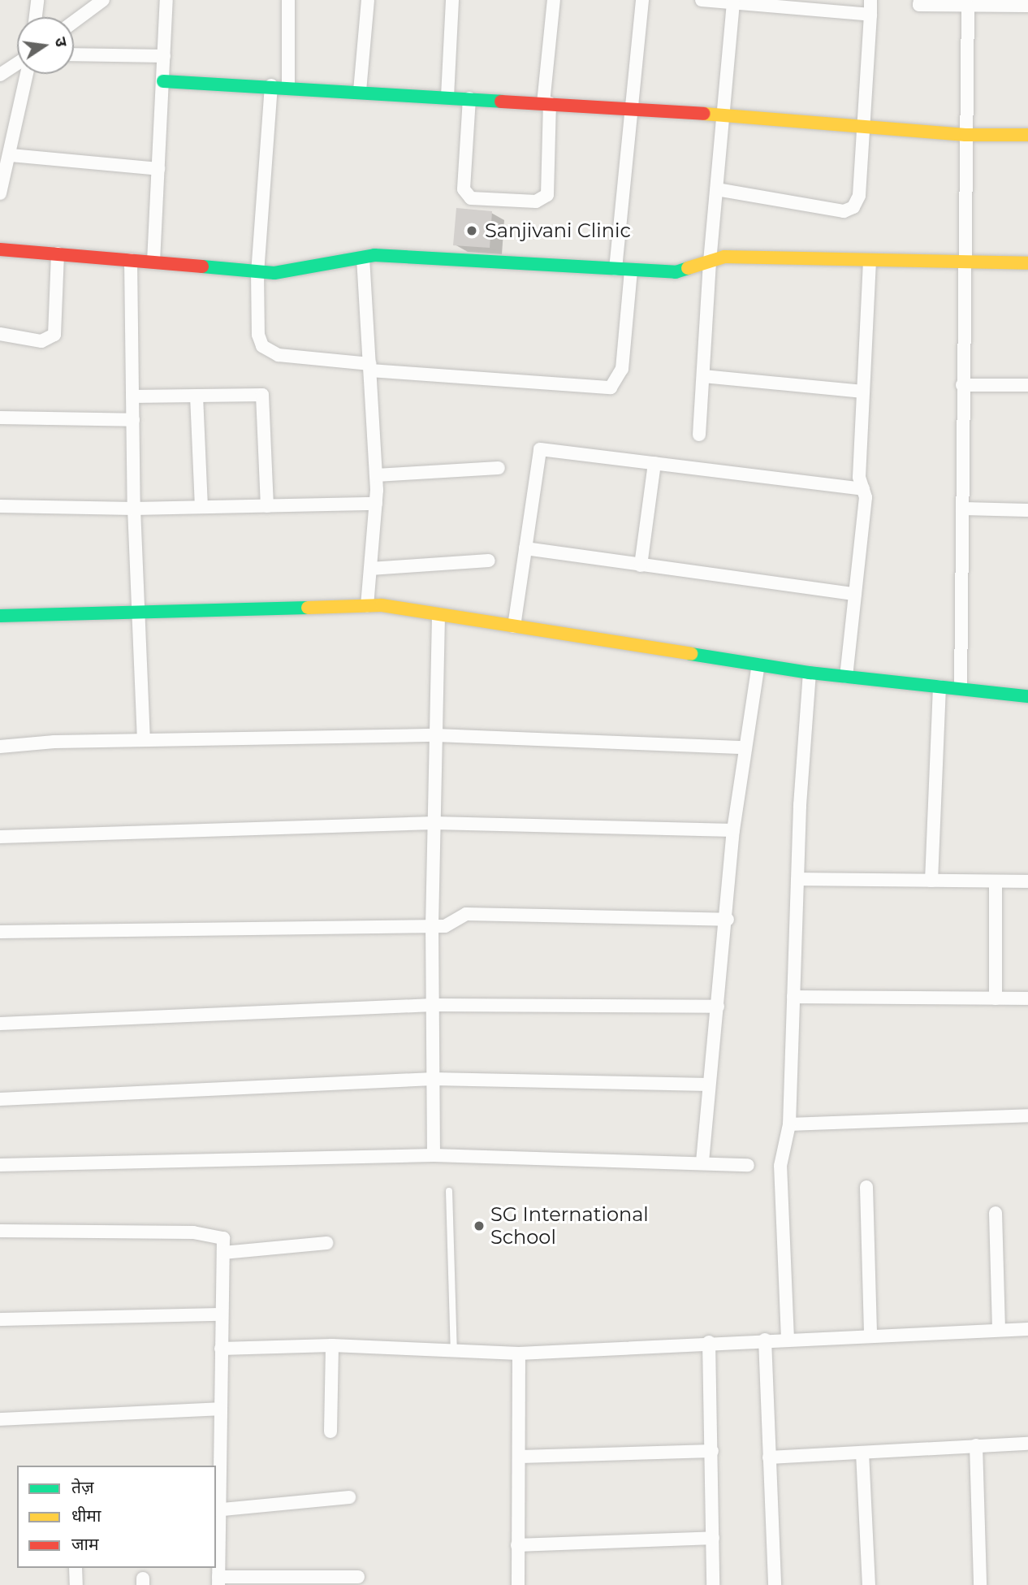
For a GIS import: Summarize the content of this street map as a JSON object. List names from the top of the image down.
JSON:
{
  "places": ["Sanjivani Clinic", "SG International School"],
  "legend": ["तेज़", "धीमा", "जाम"],
  "north": "right"
}
